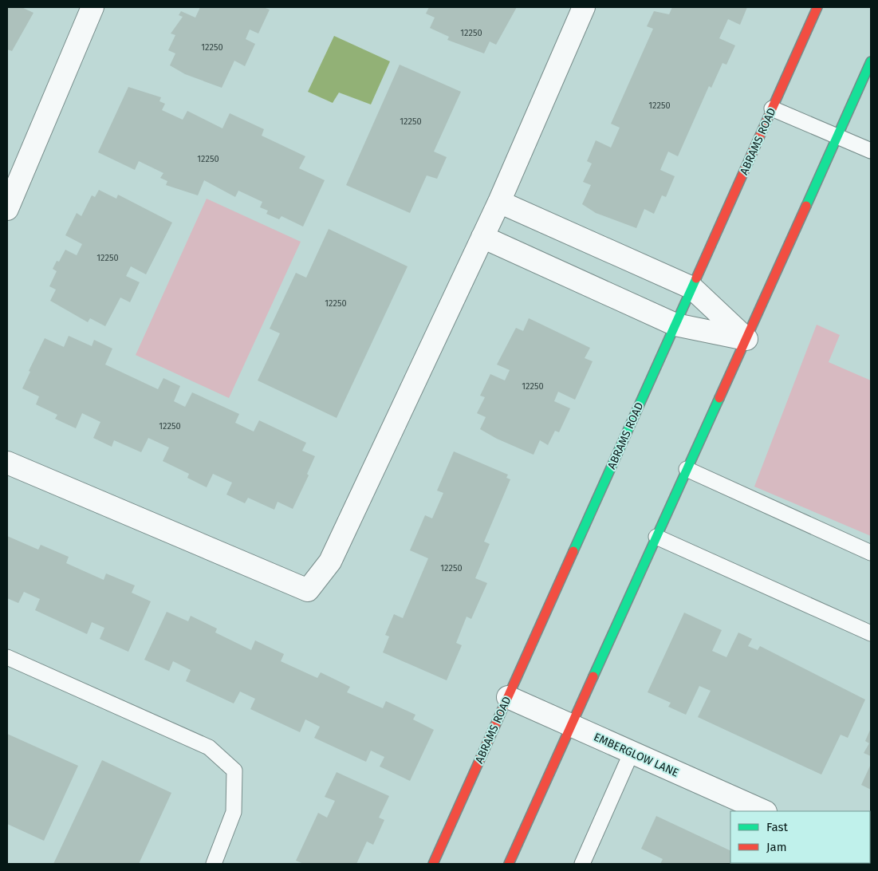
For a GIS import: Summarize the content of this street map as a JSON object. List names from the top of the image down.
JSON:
{
  "streets": {
    "main road": ["ABRAMS ROAD"],
    "street": ["EMBERGLOW LANE"]
  },
  "crossings": [
    ["ABRAMS ROAD", "EMBERGLOW LANE"]
  ],
  "house_numbers": [
    "12250",
    "12250",
    "12250",
    "12250",
    "12250",
    "12250",
    "12250",
    "12250",
    "12250",
    "12250"
  ],
  "legend": ["Fast", "Jam"]
}
